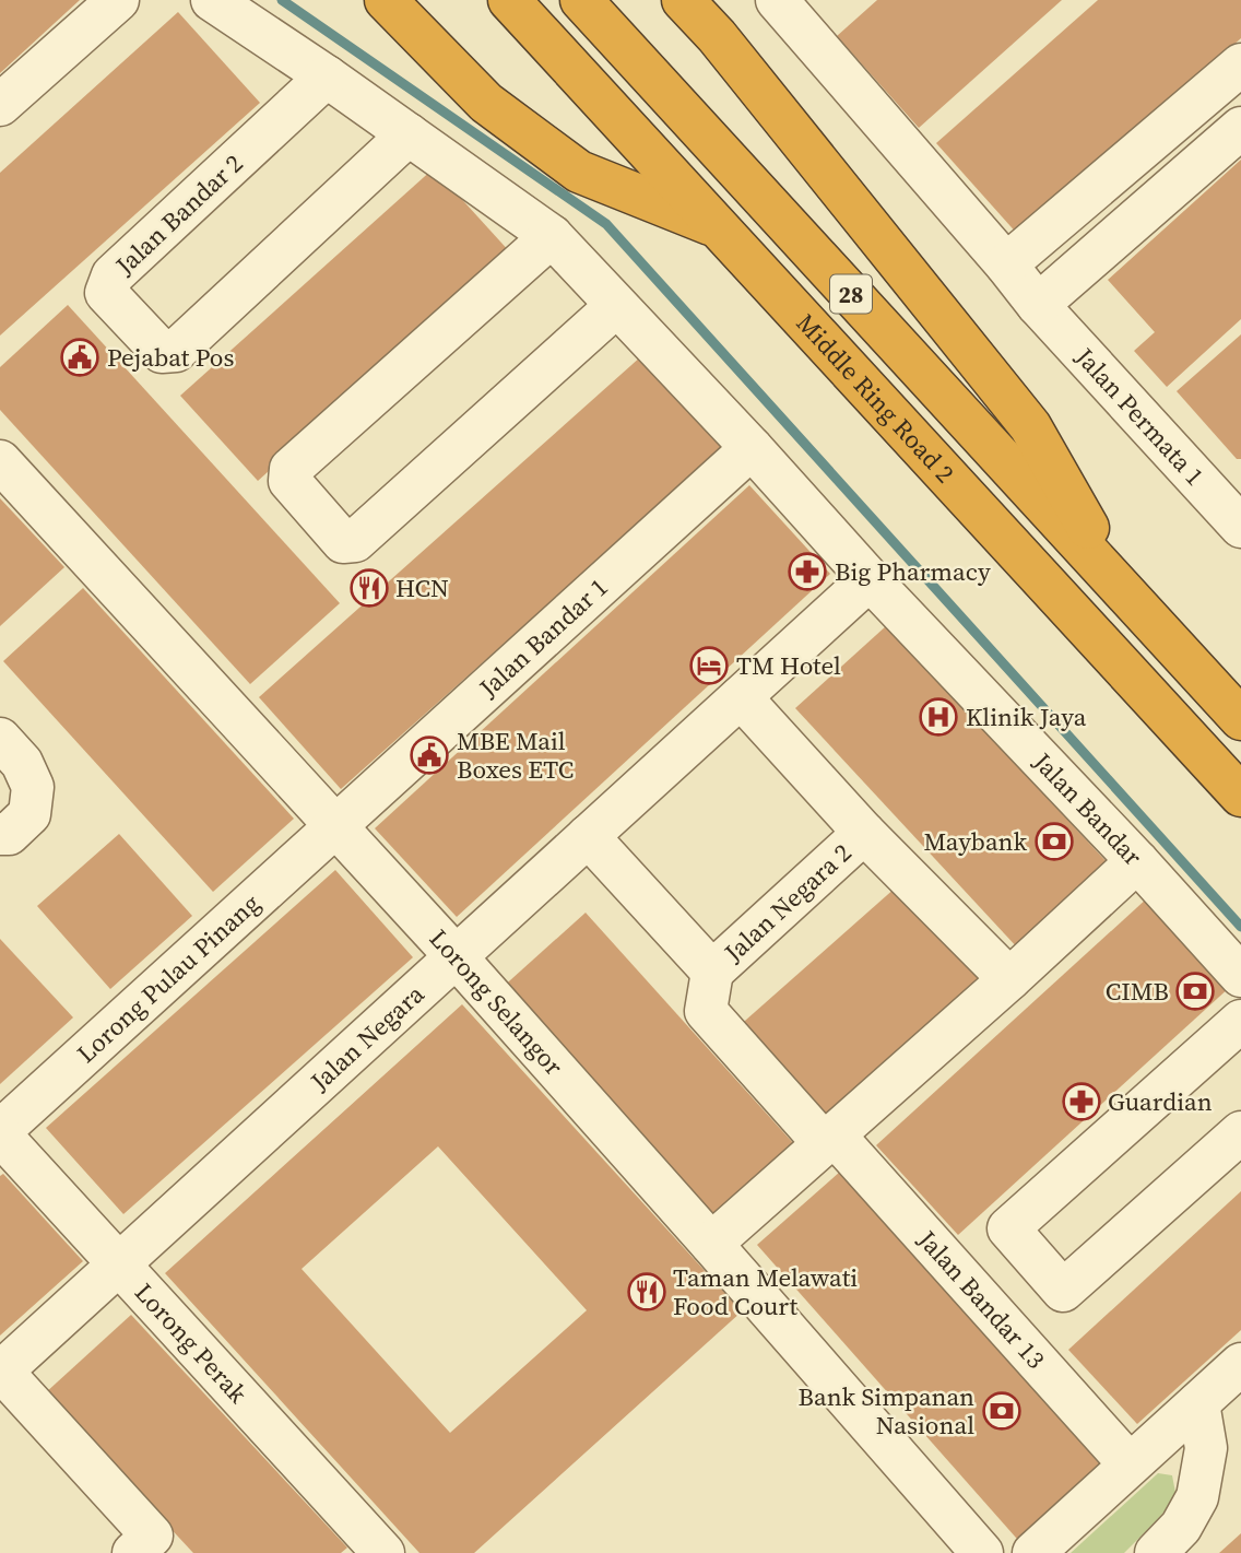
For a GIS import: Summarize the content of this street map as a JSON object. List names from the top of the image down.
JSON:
{
  "streets": {
    "highway": ["28", "Middle Ring Road 2"],
    "street": [
      "Jalan Bandar 2",
      "Jalan Permata 1",
      "Jalan Bandar 1",
      "Jalan Bandar",
      "Jalan Negara 2",
      "Lorong Pulau Pinang",
      "Lorong Selangor",
      "Jalan Negara",
      "Jalan Bandar 13",
      "Lorong Perak"
    ]
  },
  "crossings": [
    ["Jalan Bandar 2", "Jalan Bandar"],
    ["Jalan Bandar 1", "Jalan Bandar"],
    ["Jalan Bandar 1", "Lorong Pulau Pinang"],
    ["Jalan Bandar 1", "Lorong Selangor"],
    ["Jalan Bandar", "Jalan Negara"],
    ["Jalan Negara 2", "Jalan Negara"],
    ["Jalan Negara 2", "Jalan Bandar 13"],
    ["Lorong Pulau Pinang", "Lorong Selangor"],
    ["Lorong Pulau Pinang", "Lorong Perak"],
    ["Lorong Selangor", "Jalan Negara"],
    ["Jalan Negara", "Lorong Perak"]
  ],
  "places": {
    "public building": ["Pejabat Pos", "MBE Mail Boxes ETC"],
    "pharmacy": ["Big Pharmacy", "Guardian"],
    "restaurant": ["HCN", "Taman Melawati Food Court"],
    "hotel": ["TM Hotel"],
    "hospital": ["Klinik Jaya"],
    "bank": ["Maybank", "CIMB", "Bank Simpanan Nasional"]
  }
}
